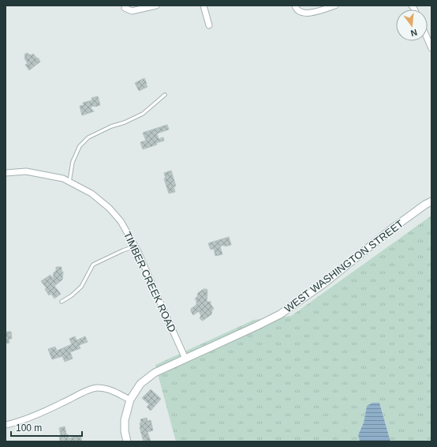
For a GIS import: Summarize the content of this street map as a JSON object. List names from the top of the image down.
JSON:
{
  "streets": {
    "street": ["WEST WASHINGTON STREET", "TIMBER CREEK ROAD"]
  },
  "crossings": [
    ["WEST WASHINGTON STREET", "TIMBER CREEK ROAD"]
  ],
  "scale_bar": "100 m",
  "north": "bottom"
}
